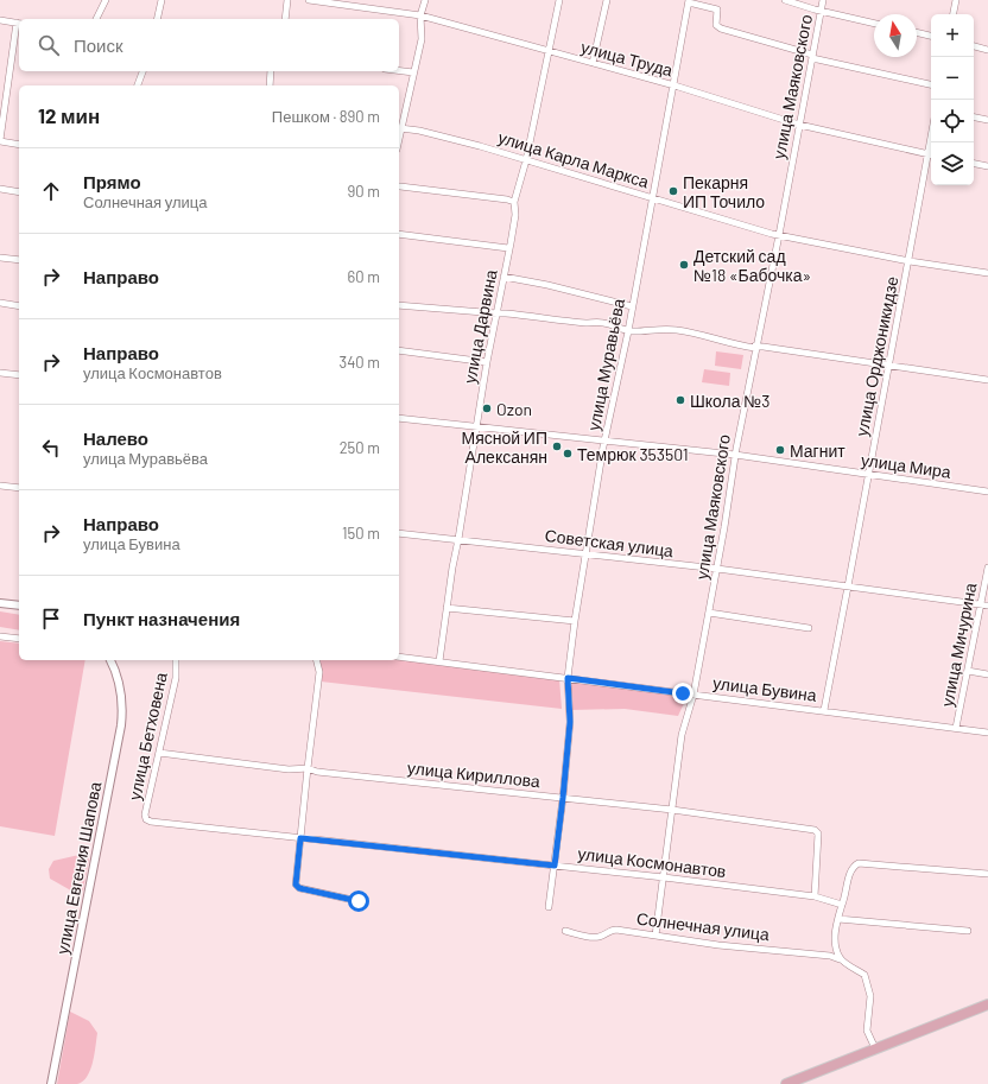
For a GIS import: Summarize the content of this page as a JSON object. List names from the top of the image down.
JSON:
{
  "streets": {
    "street": [
      "улица Труда",
      "улица Маяковского",
      "улица Карла Маркса",
      "улица Дарвина",
      "улица Орджоникидзе",
      "улица Муравьёва",
      "улица Мира",
      "Советская улица",
      "улица Мичурина",
      "улица Бувина",
      "улица Бетховена",
      "улица Кириллова",
      "улица Космонавтов",
      "улица Евгения Шапова",
      "Солнечная улица"
    ]
  },
  "crossings": [
    ["улица Труда", "улица Маяковского"],
    ["улица Труда", "улица Дарвина"],
    ["улица Труда", "улица Орджоникидзе"],
    ["улица Труда", "улица Муравьёва"],
    ["улица Маяковского", "улица Карла Маркса"],
    ["улица Маяковского", "улица Мира"],
    ["улица Маяковского", "Советская улица"],
    ["улица Маяковского", "улица Бувина"],
    ["улица Маяковского", "улица Кириллова"],
    ["улица Маяковского", "улица Космонавтов"],
    ["улица Маяковского", "Солнечная улица"],
    ["улица Карла Маркса", "улица Дарвина"],
    ["улица Карла Маркса", "улица Орджоникидзе"],
    ["улица Карла Маркса", "улица Муравьёва"],
    ["улица Дарвина", "улица Мира"],
    ["улица Дарвина", "Советская улица"],
    ["улица Дарвина", "улица Бувина"],
    ["улица Орджоникидзе", "улица Мира"],
    ["улица Орджоникидзе", "Советская улица"],
    ["улица Орджоникидзе", "улица Бувина"],
    ["улица Муравьёва", "улица Мира"],
    ["улица Муравьёва", "Советская улица"],
    ["улица Муравьёва", "улица Бувина"],
    ["улица Муравьёва", "улица Кириллова"],
    ["улица Муравьёва", "улица Космонавтов"],
    ["Советская улица", "улица Мичурина"],
    ["улица Мичурина", "улица Бувина"],
    ["улица Бетховена", "улица Кириллова"],
    ["улица Бетховена", "улица Космонавтов"],
    ["улица Кириллова", "улица Космонавтов"]
  ],
  "places": [
    "Пекарня ИП Точило",
    "Детский сад №18 «Бабочка»",
    "Школа №3",
    "Ozon",
    "Мясной ИП Алексанян",
    "Магнит",
    "Темрюк 353501"
  ],
  "north": "top",
  "page": {
    "map_buttons": ["+", "−"],
    "search": "Поиск",
    "heading": ["12 мин", "Пешком · 890 m"],
    "list": [
      ["Прямо", "Солнечная улица", "90 m"],
      ["Направо", "60 m"],
      ["Направо", "улица Космонавтов", "340 m"],
      ["Налево", "улица Муравьёва", "250 m"],
      ["Направо", "улица Бувина", "150 m"],
      "Пункт назначения"
    ]
  }
}
